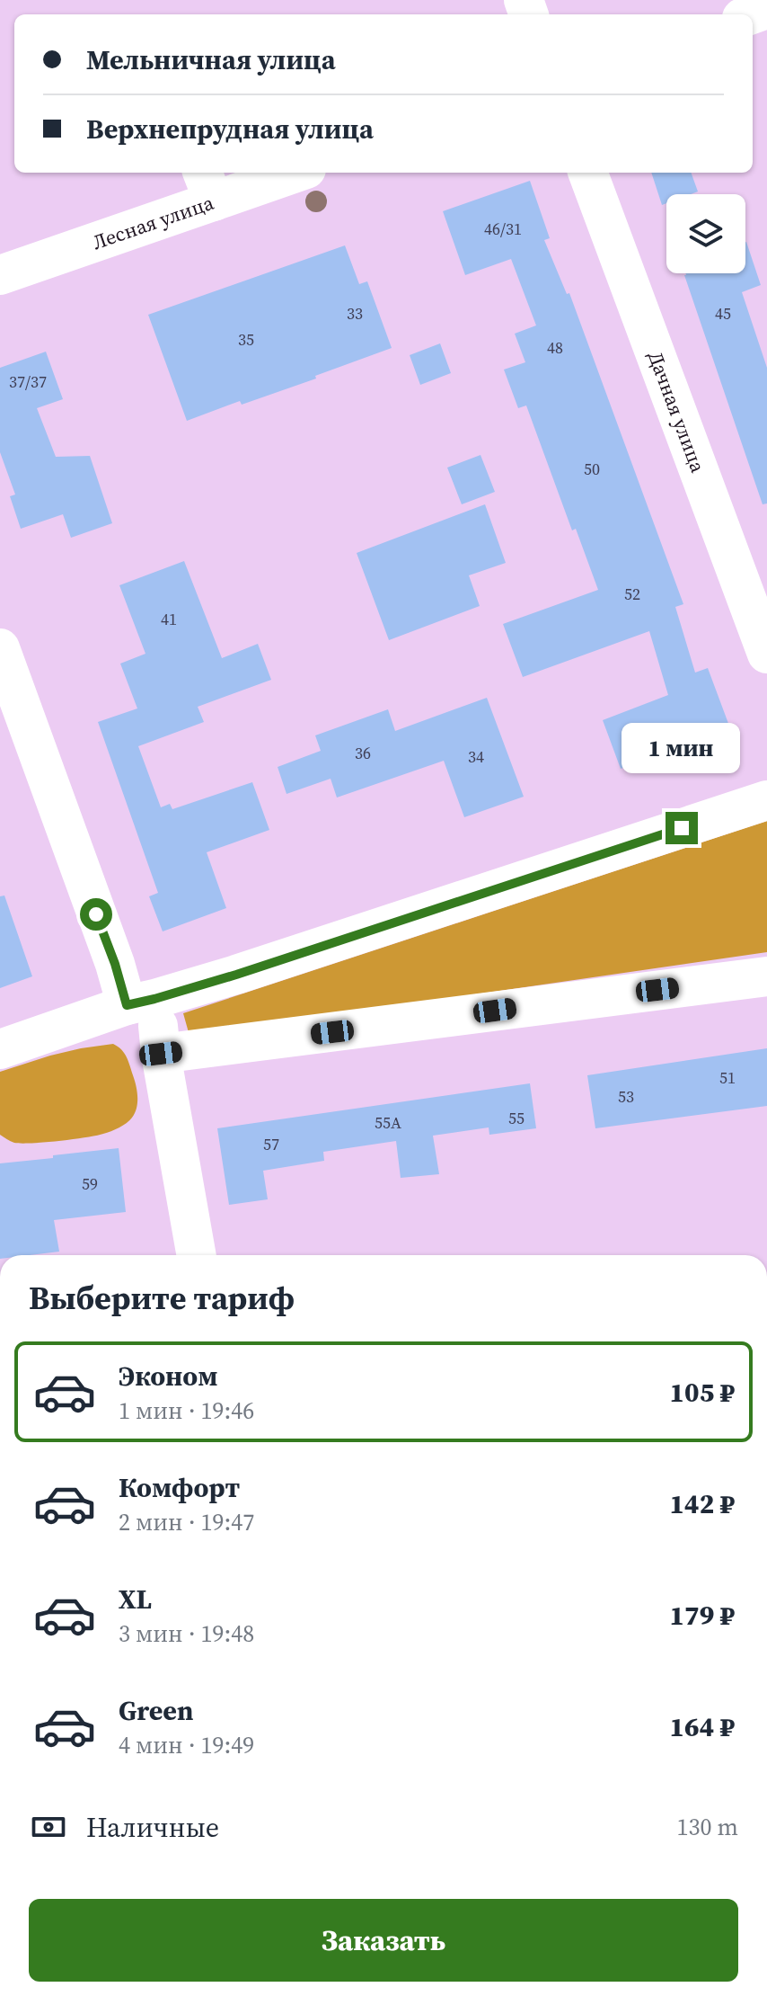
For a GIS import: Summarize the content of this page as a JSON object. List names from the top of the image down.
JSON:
{
  "streets": {
    "street": ["Лесная улица", "Дачная улица"]
  },
  "house_numbers": [
    "46/31",
    "33",
    "45",
    "35",
    "48",
    "37/37",
    "50",
    "52",
    "41",
    "36",
    "34",
    "51",
    "53",
    "55",
    "55А",
    "57",
    "59"
  ],
  "page": {
    "banner": ["Мельничная улица", "Верхнепрудная улица"],
    "bubble": "1 мин",
    "heading": "Выберите тариф",
    "list": [
      {
        "name": "Эконом",
        "note": "1 мин · 19:46",
        "value": "105 ₽"
      },
      {
        "name": "Комфорт",
        "note": "2 мин · 19:47",
        "value": "142 ₽"
      },
      {
        "name": "XL",
        "note": "3 мин · 19:48",
        "value": "179 ₽"
      },
      {
        "name": "Green",
        "note": "4 мин · 19:49",
        "value": "164 ₽"
      }
    ],
    "pay": ["Наличные", "130 m"],
    "buttons": "Заказать"
  }
}
